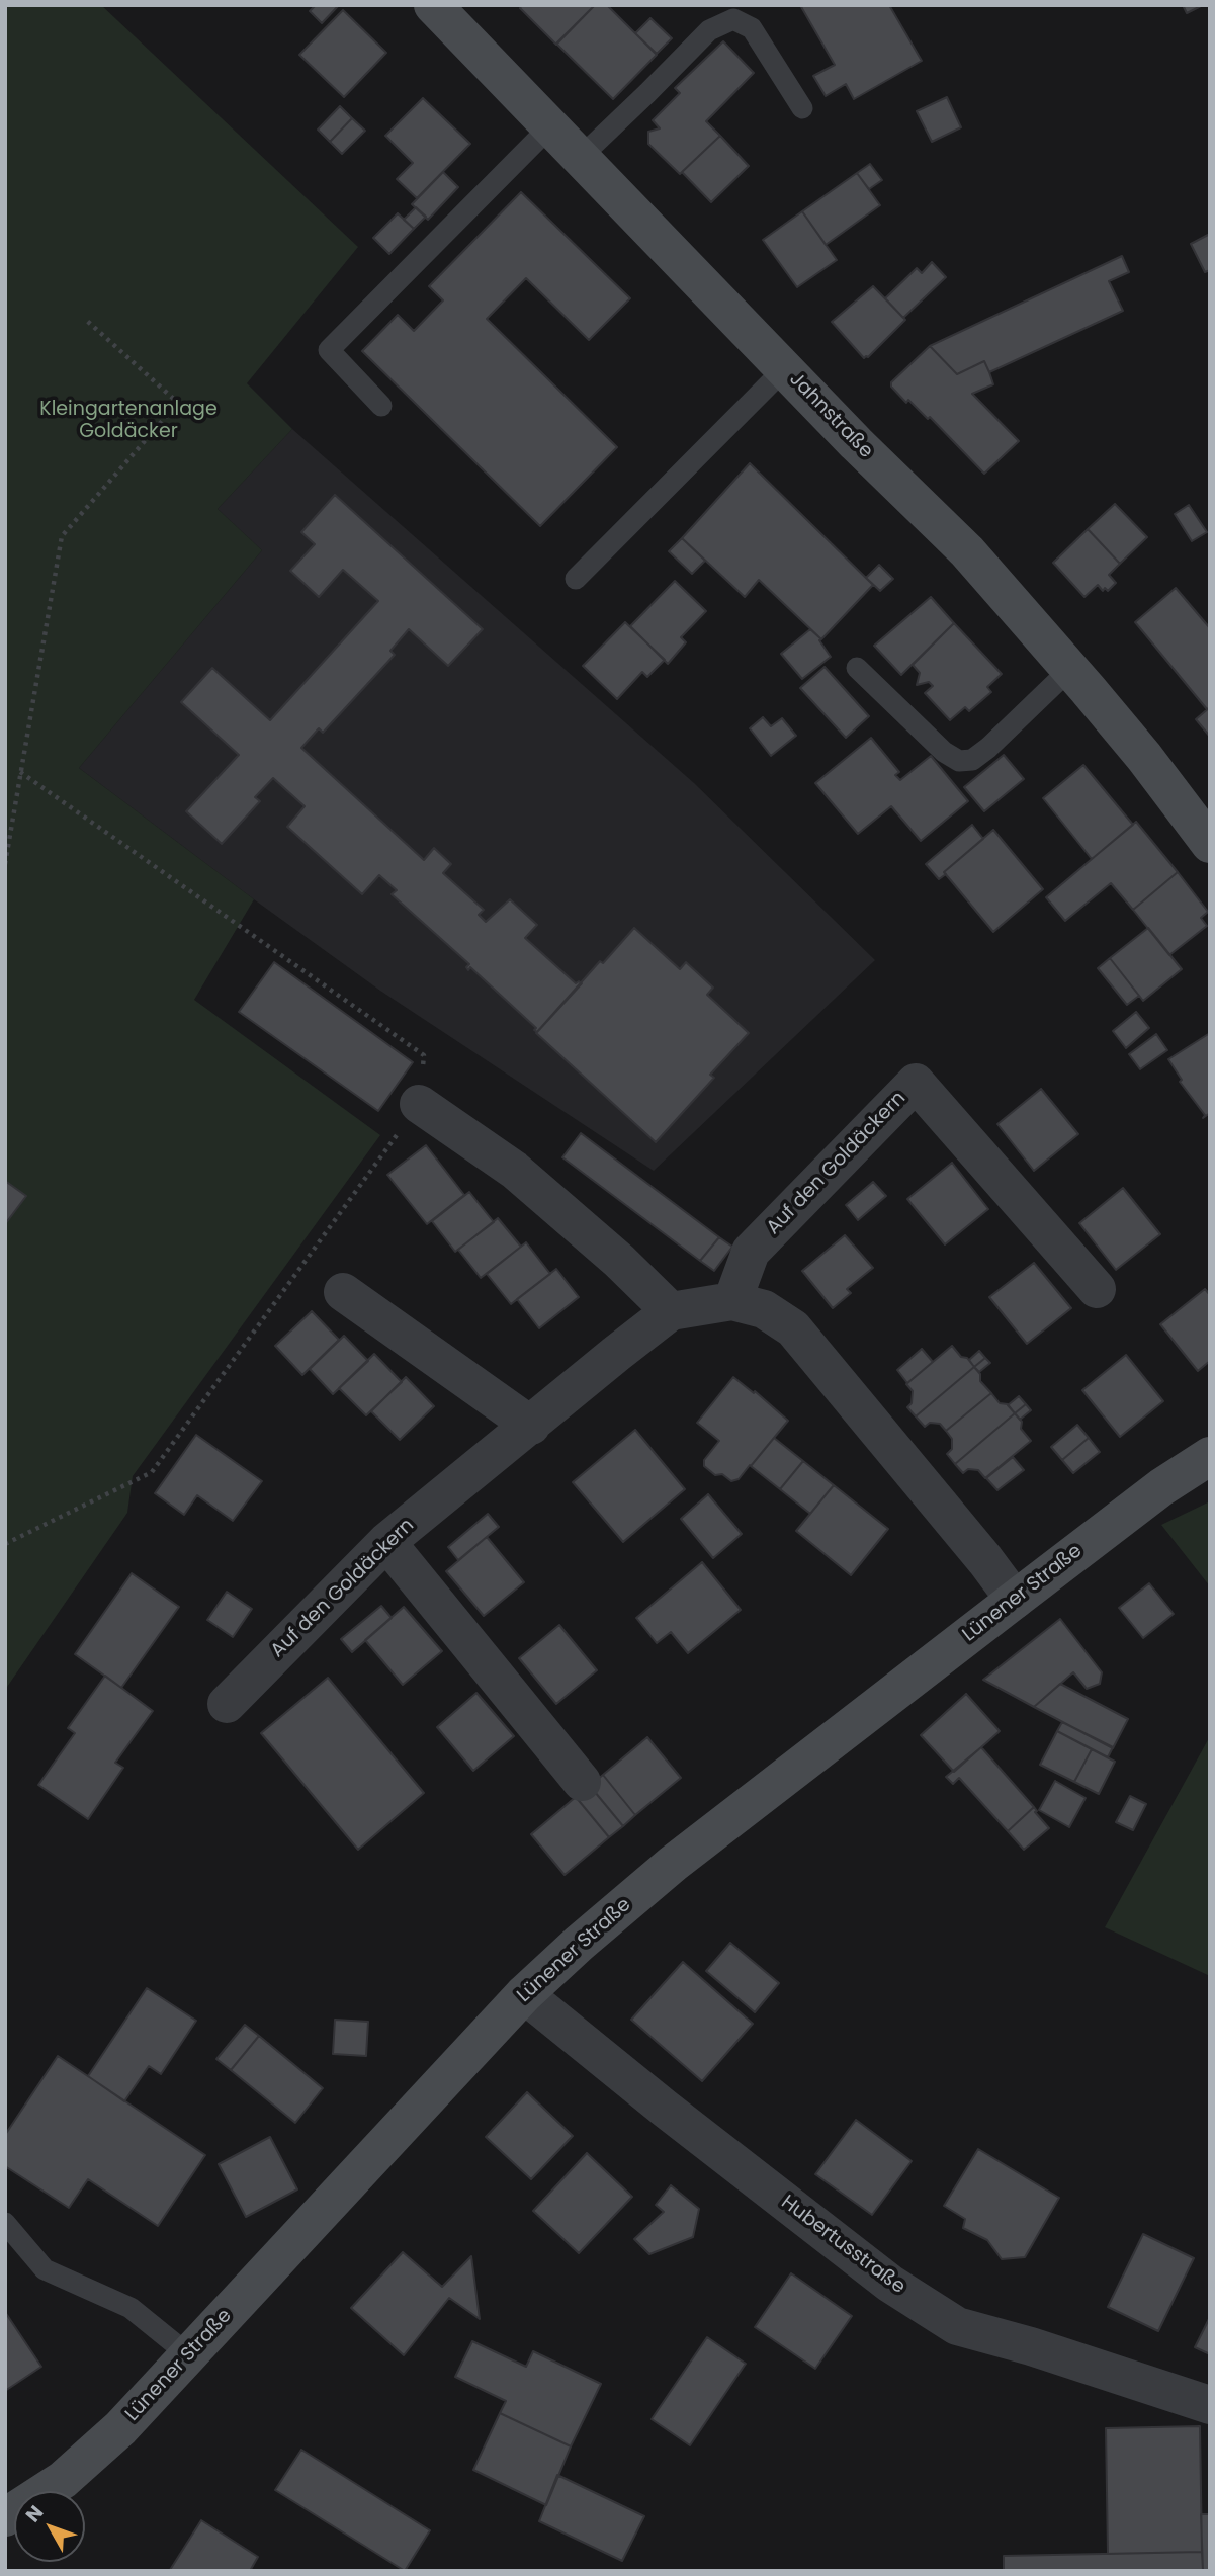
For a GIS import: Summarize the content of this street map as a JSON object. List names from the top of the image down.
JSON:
{
  "streets": {
    "main road": ["Jahnstraße", "Lünener Straße"],
    "street": ["Auf den Goldäckern", "Hubertusstraße"]
  },
  "crossings": [
    ["Lünener Straße", "Hubertusstraße"]
  ],
  "parks": ["Kleingartenanlage Goldäcker"],
  "north": "top left"
}
